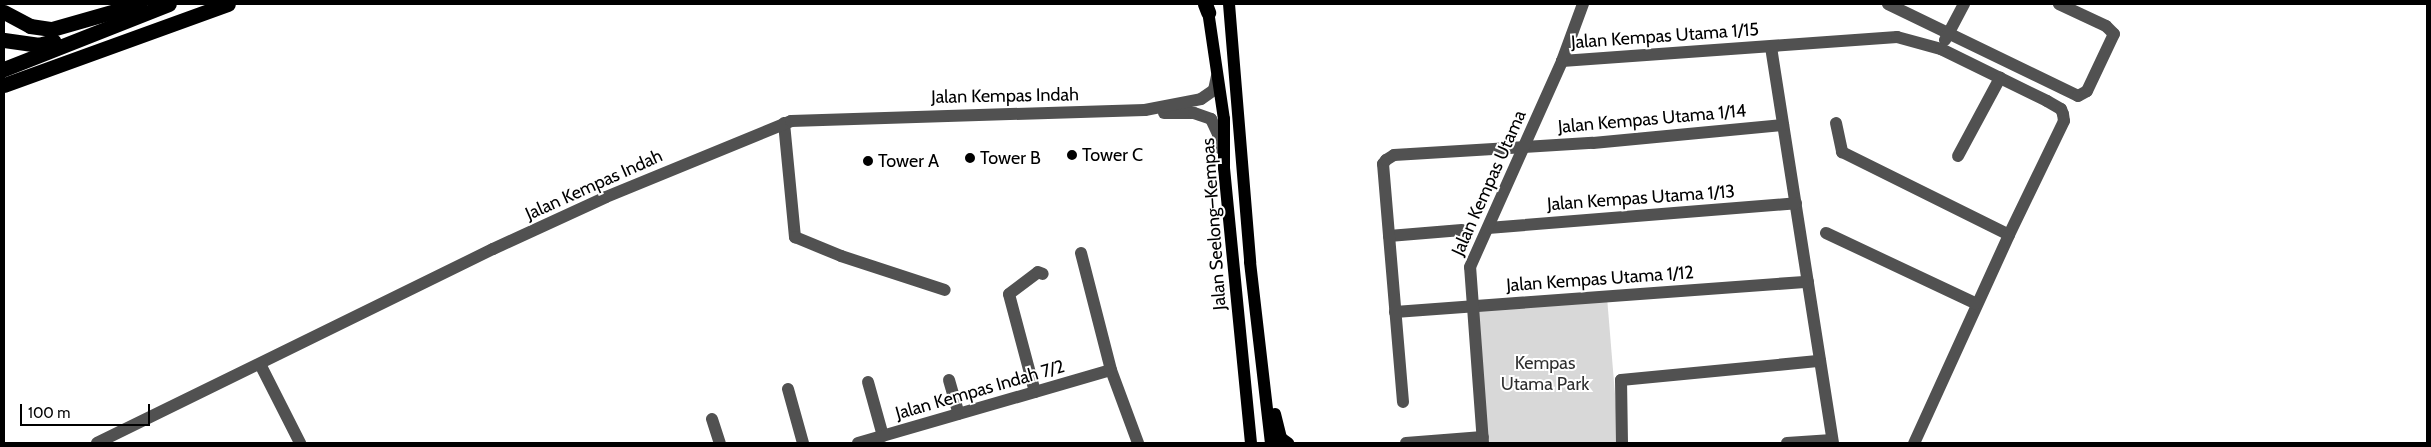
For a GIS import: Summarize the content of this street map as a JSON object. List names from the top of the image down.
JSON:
{
  "streets": {
    "main road": ["Jalan Seelong–Kempas"],
    "street": [
      "Jalan Kempas Utama 1/15",
      "Jalan Kempas Indah",
      "Jalan Kempas Utama 1/14",
      "Jalan Kempas Utama",
      "Jalan Kempas Utama 1/13",
      "Jalan Kempas Utama 1/12",
      "Jalan Kempas Indah 7/2"
    ]
  },
  "crossings": [
    ["Jalan Kempas Utama 1/15", "Jalan Kempas Utama"],
    ["Jalan Kempas Utama 1/14", "Jalan Kempas Utama"],
    ["Jalan Kempas Utama", "Jalan Kempas Utama 1/13"],
    ["Jalan Kempas Utama", "Jalan Kempas Utama 1/12"]
  ],
  "parks": ["Kempas Utama Park"],
  "places": ["Tower C", "Tower B", "Tower A"],
  "scale_bar": "100 m"
}
